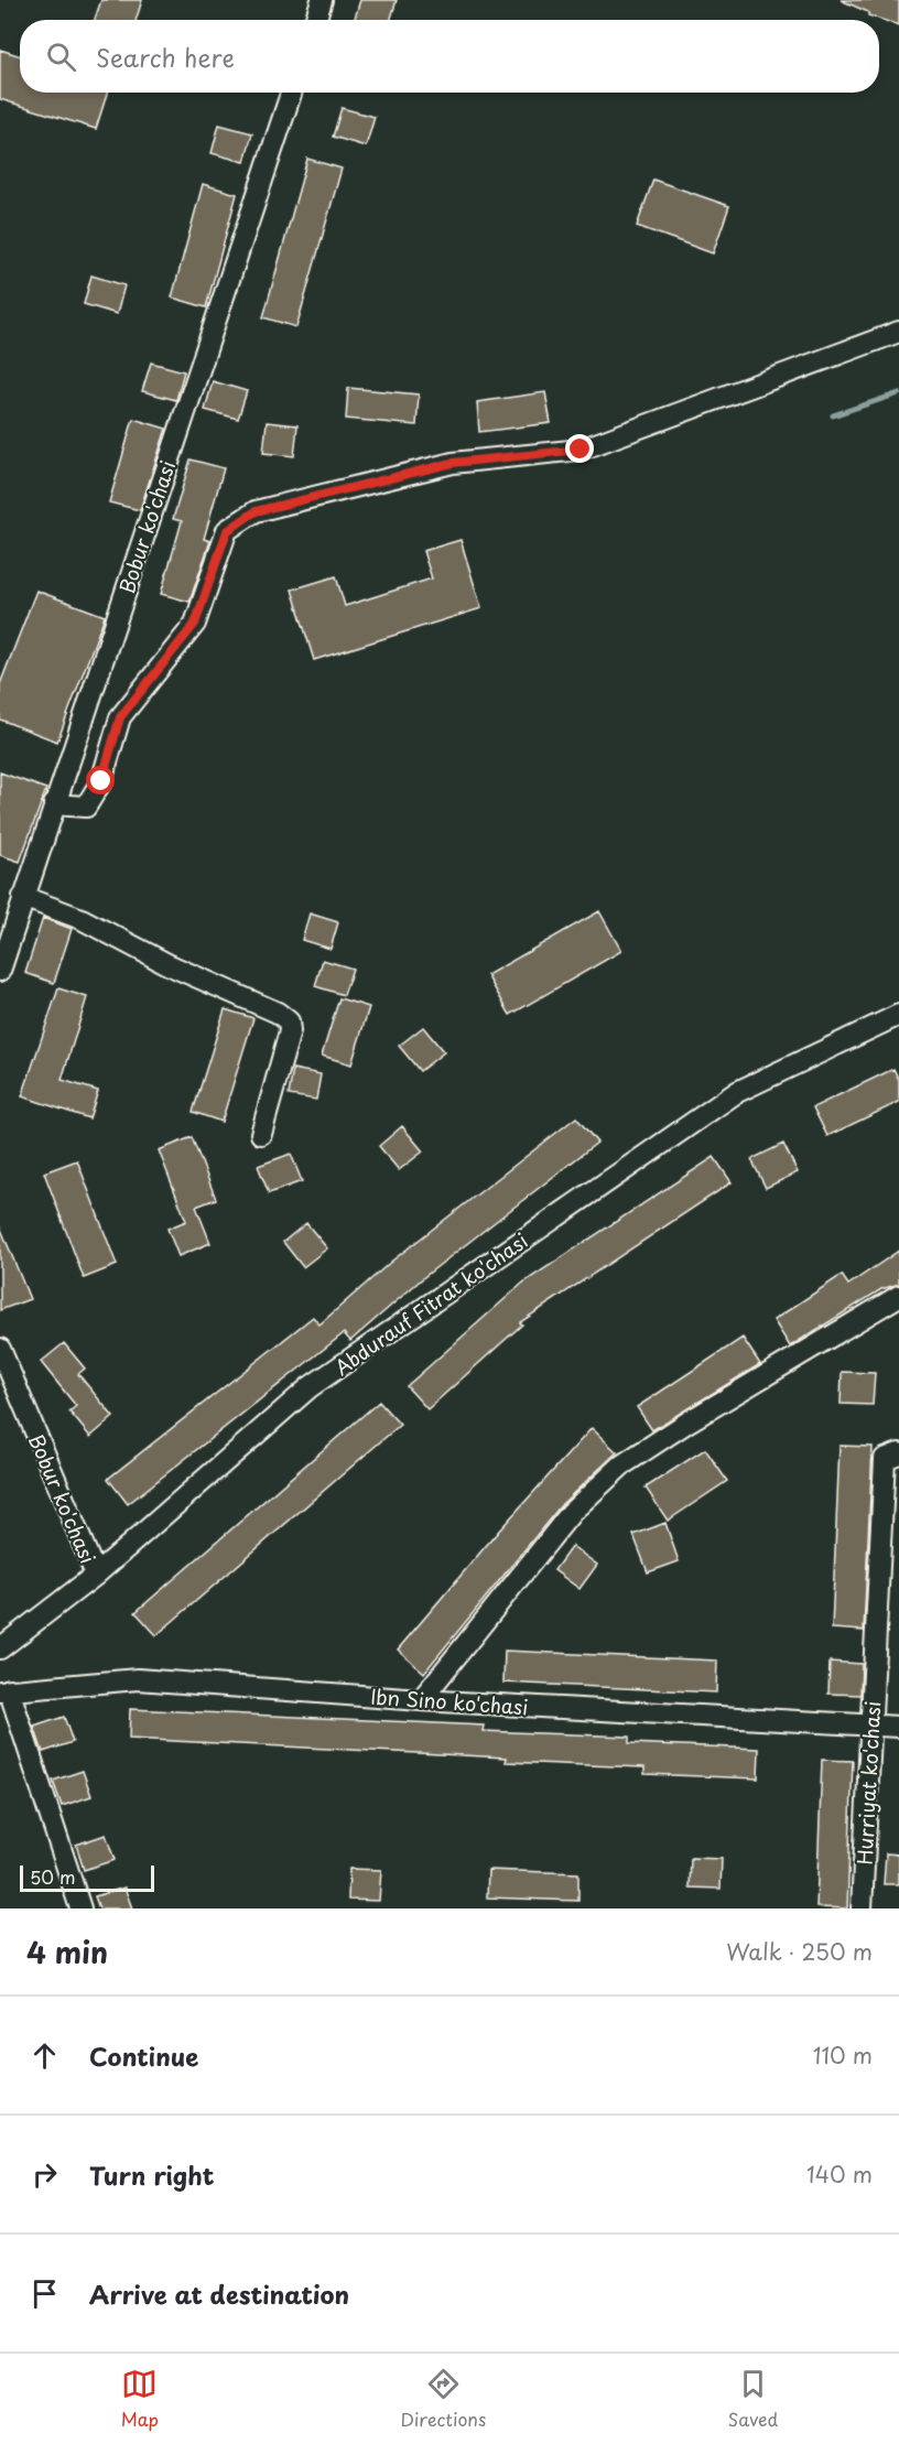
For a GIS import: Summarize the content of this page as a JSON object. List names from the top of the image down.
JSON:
{
  "streets": {
    "street": [
      "Bobur ko'chasi",
      "Abdurauf Fitrat ko'chasi",
      "Ibn Sino ko'chasi",
      "Hurriyat ko'chasi"
    ]
  },
  "crossings": [
    ["Bobur ko'chasi", "Abdurauf Fitrat ko'chasi"],
    ["Ibn Sino ko'chasi", "Hurriyat ko'chasi"]
  ],
  "scale_bar": "50 m",
  "page": {
    "search": "Search here",
    "scale": "50 m",
    "heading": ["4 min", "Walk · 250 m"],
    "list": [
      ["Continue", "110 m"],
      ["Turn right", "140 m"],
      "Arrive at destination"
    ],
    "nav": ["Map", "Directions", "Saved"]
  }
}
